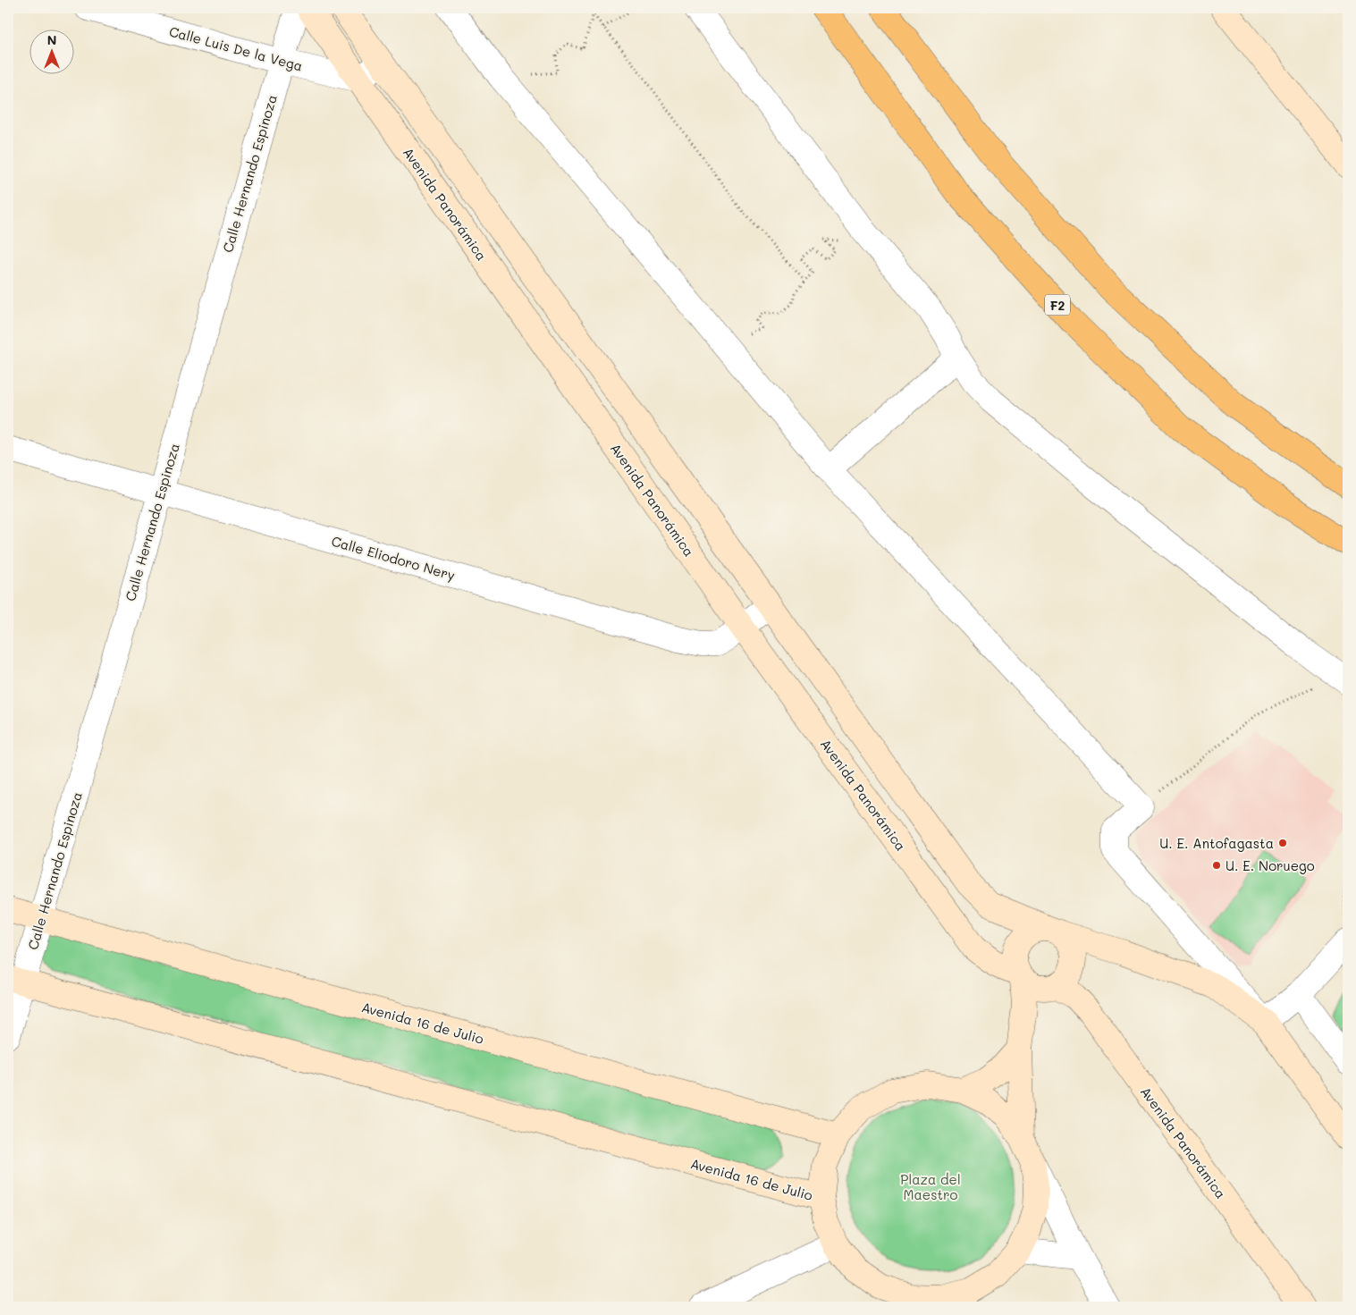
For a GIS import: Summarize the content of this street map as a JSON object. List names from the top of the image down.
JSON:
{
  "streets": {
    "highway": ["F2"],
    "street": [
      "Calle Luis De la Vega",
      "Calle Hernando Espinoza",
      "Avenida Panorámica",
      "Calle Eliodoro Nery",
      "Avenida 16 de Julio"
    ]
  },
  "crossings": [
    ["Calle Luis De la Vega", "Calle Hernando Espinoza"],
    ["Calle Luis De la Vega", "Avenida Panorámica"],
    ["Calle Hernando Espinoza", "Calle Eliodoro Nery"],
    ["Calle Hernando Espinoza", "Avenida 16 de Julio"],
    ["Avenida Panorámica", "Calle Eliodoro Nery"]
  ],
  "parks": ["Plaza del Maestro"],
  "places": ["U. E. Antofagasta", "U. E. Noruego"],
  "north": "top"
}
